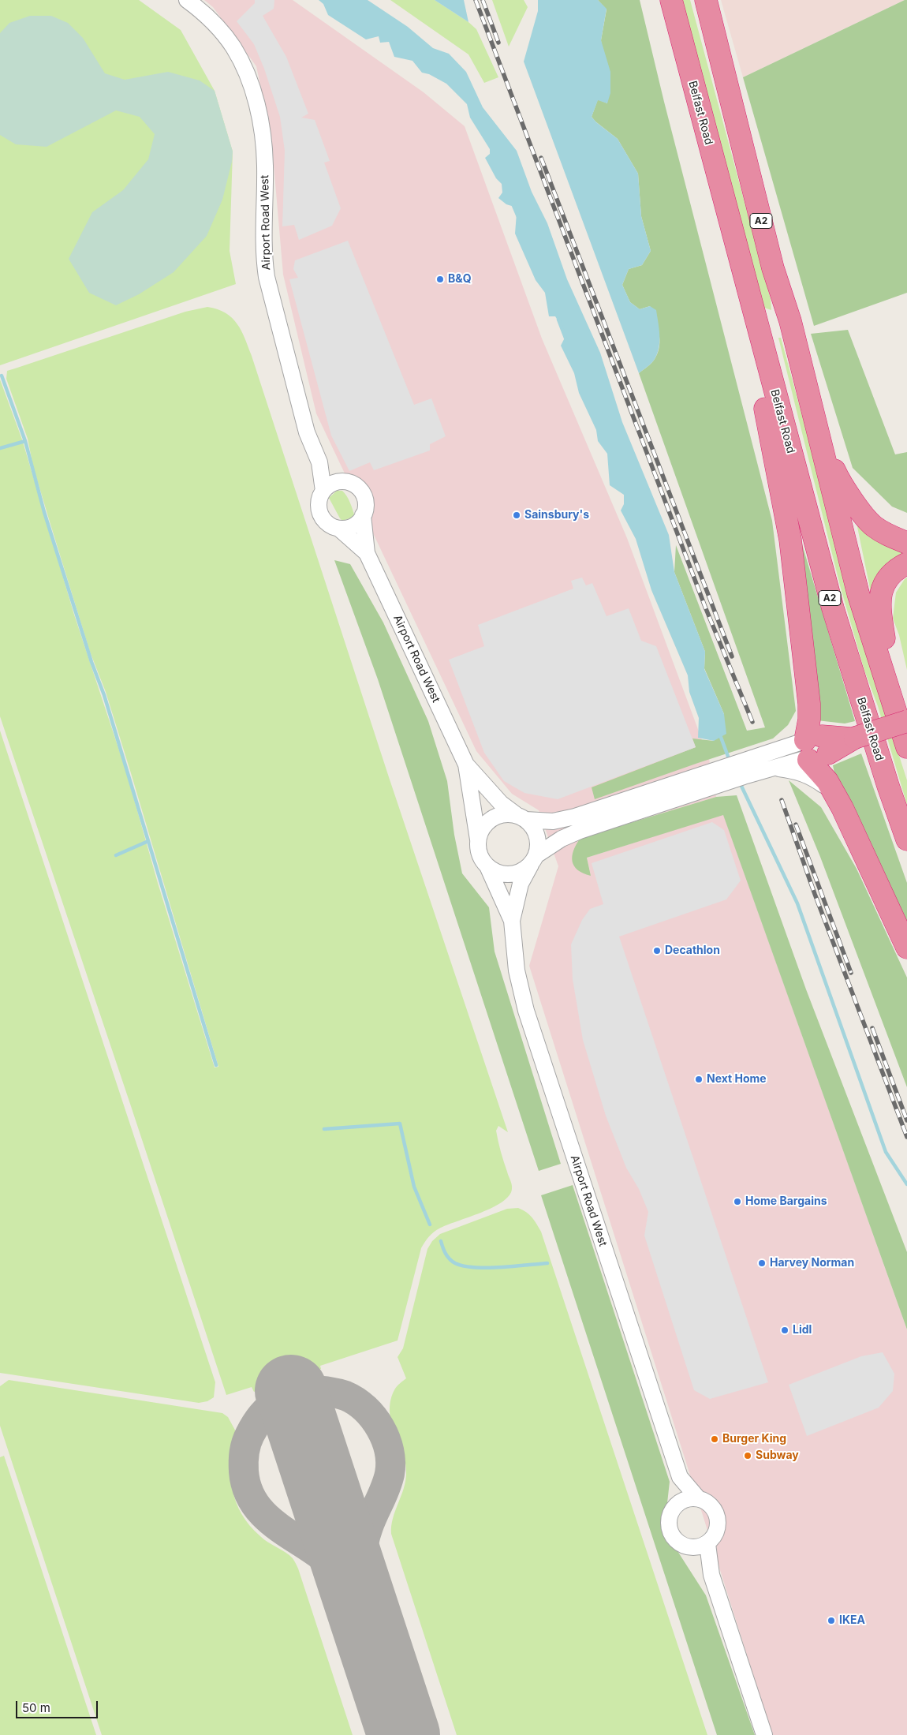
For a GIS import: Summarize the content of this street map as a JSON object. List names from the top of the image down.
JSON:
{
  "streets": {
    "highway": ["Belfast Road", "A2"],
    "street": ["Airport Road West"]
  },
  "places": [
    "B&Q",
    "Sainsbury's",
    "Decathlon",
    "Next Home",
    "Home Bargains",
    "Harvey Norman",
    "Lidl",
    "Burger King",
    "Subway",
    "IKEA"
  ],
  "scale_bar": "50 m"
}
